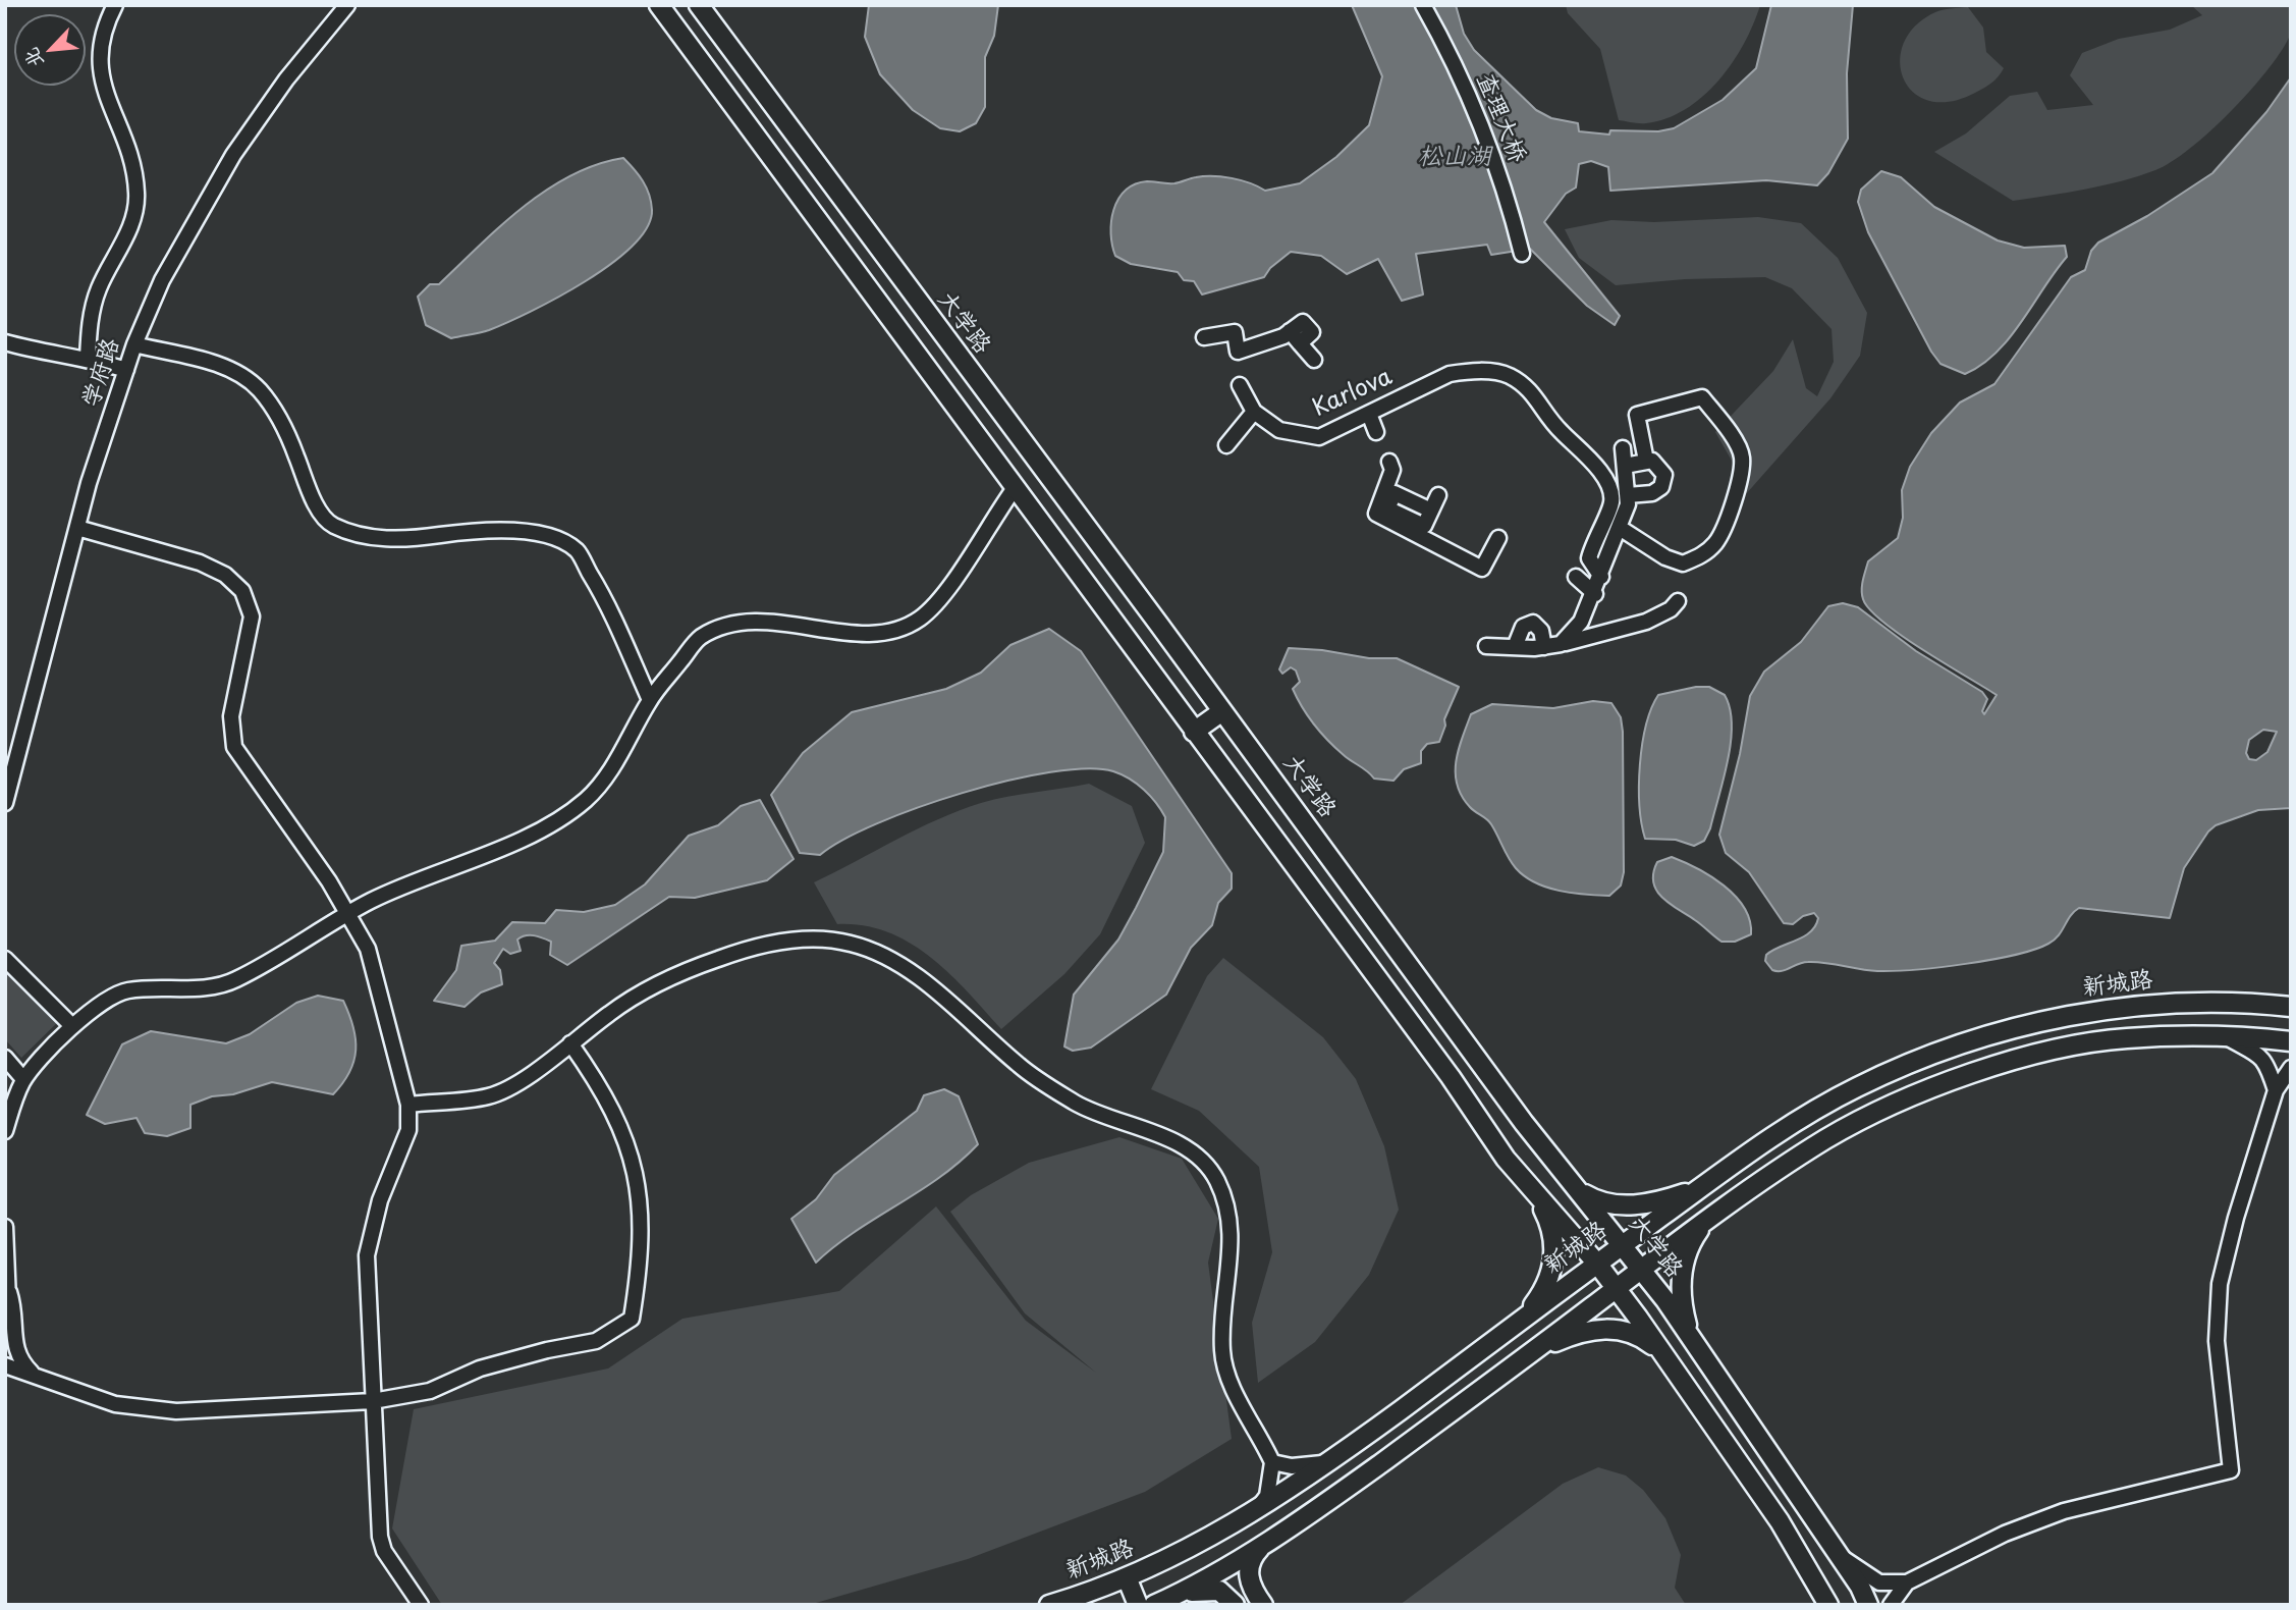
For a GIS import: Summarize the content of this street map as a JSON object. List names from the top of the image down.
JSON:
{
  "streets": {
    "main road": ["大学路", "新城路"],
    "street": ["查理大桥", "学府路", "Karlova"]
  },
  "crossings": [
    ["大学路", "新城路"]
  ],
  "water": ["松山湖"],
  "north": "bottom left"
}
